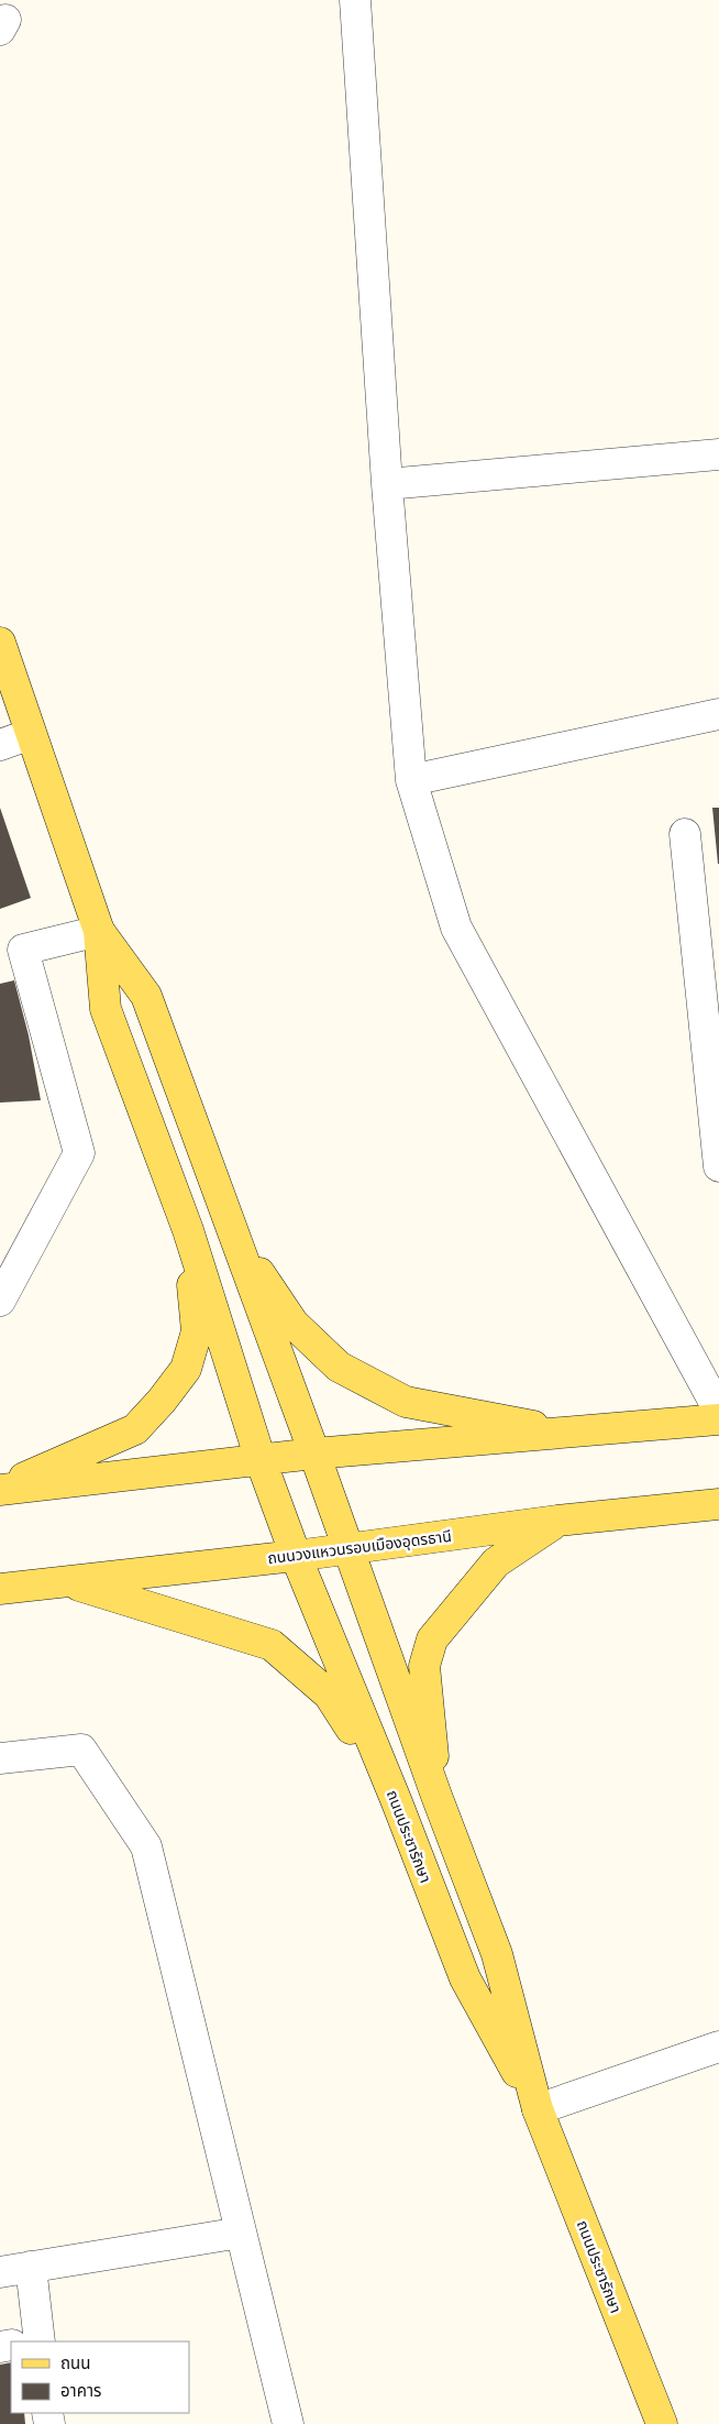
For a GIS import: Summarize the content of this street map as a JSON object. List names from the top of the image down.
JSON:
{
  "streets": {
    "main road": ["ถนนวงแหวนรอบเมืองอุดรธานี", "ถนนประชารักษา"]
  },
  "crossings": [
    ["ถนนวงแหวนรอบเมืองอุดรธานี", "ถนนประชารักษา"]
  ],
  "legend": ["ถนน", "อาคาร"]
}
